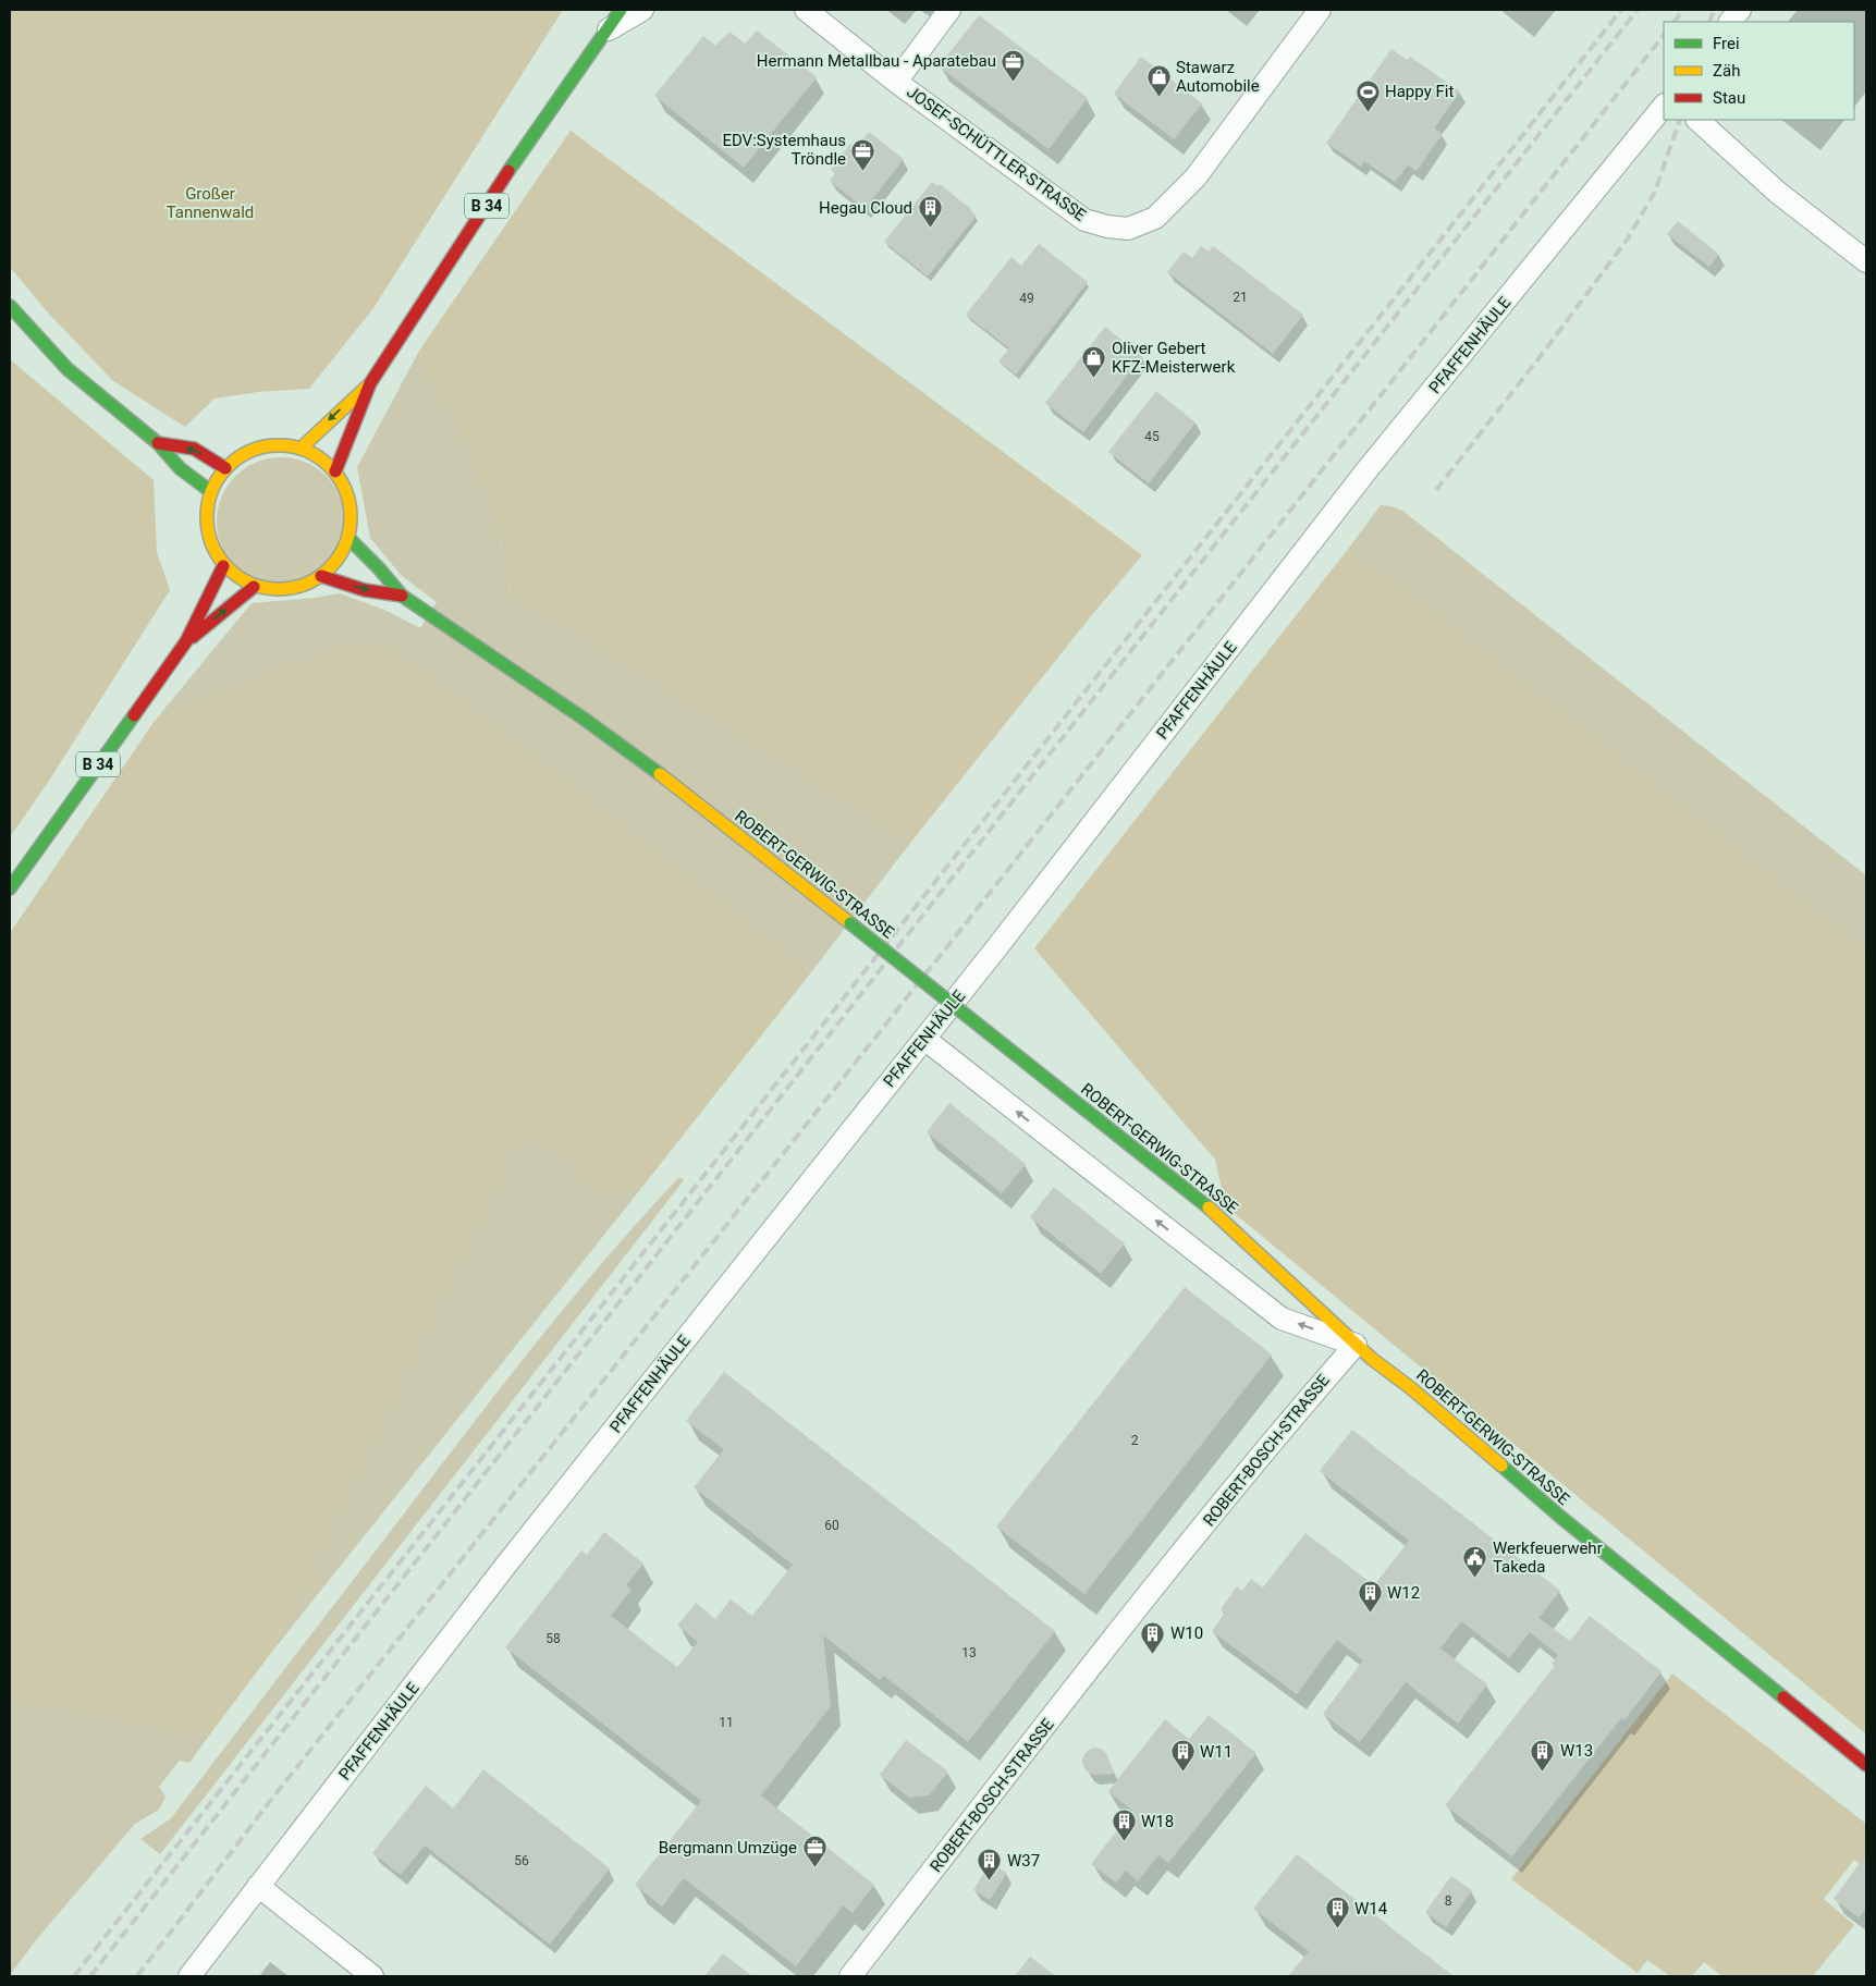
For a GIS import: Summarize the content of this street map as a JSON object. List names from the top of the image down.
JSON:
{
  "streets": {
    "street": [
      "JOSEF-SCHÜTTLER-STRASSE",
      "B 34",
      "PFAFFENHÄULE",
      "ROBERT-GERWIG-STRASSE",
      "ROBERT-BOSCH-STRASSE"
    ]
  },
  "crossings": [
    ["B 34", "ROBERT-GERWIG-STRASSE"],
    ["ROBERT-GERWIG-STRASSE", "ROBERT-BOSCH-STRASSE"]
  ],
  "parks": ["Großer Tannenwald"],
  "places": {
    "office": ["Hermann Metallbau - Aparatebau", "EDV:Systemhaus Tröndle", "Bergmann Umzüge"],
    "shop": ["Stawarz Automobile", "Oliver Gebert KFZ-Meisterwerk"],
    "sports": ["Happy Fit"],
    "building": [
      "Hegau Cloud",
      "W12",
      "W10",
      "W13",
      "W11",
      "W18",
      "W37",
      "W14"
    ],
    "public building": ["Werkfeuerwehr Takeda"]
  },
  "house_numbers": [
    "21",
    "49",
    "45",
    "2",
    "60",
    "58",
    "13",
    "11",
    "56",
    "8"
  ],
  "legend": ["Frei", "Zäh", "Stau"]
}
